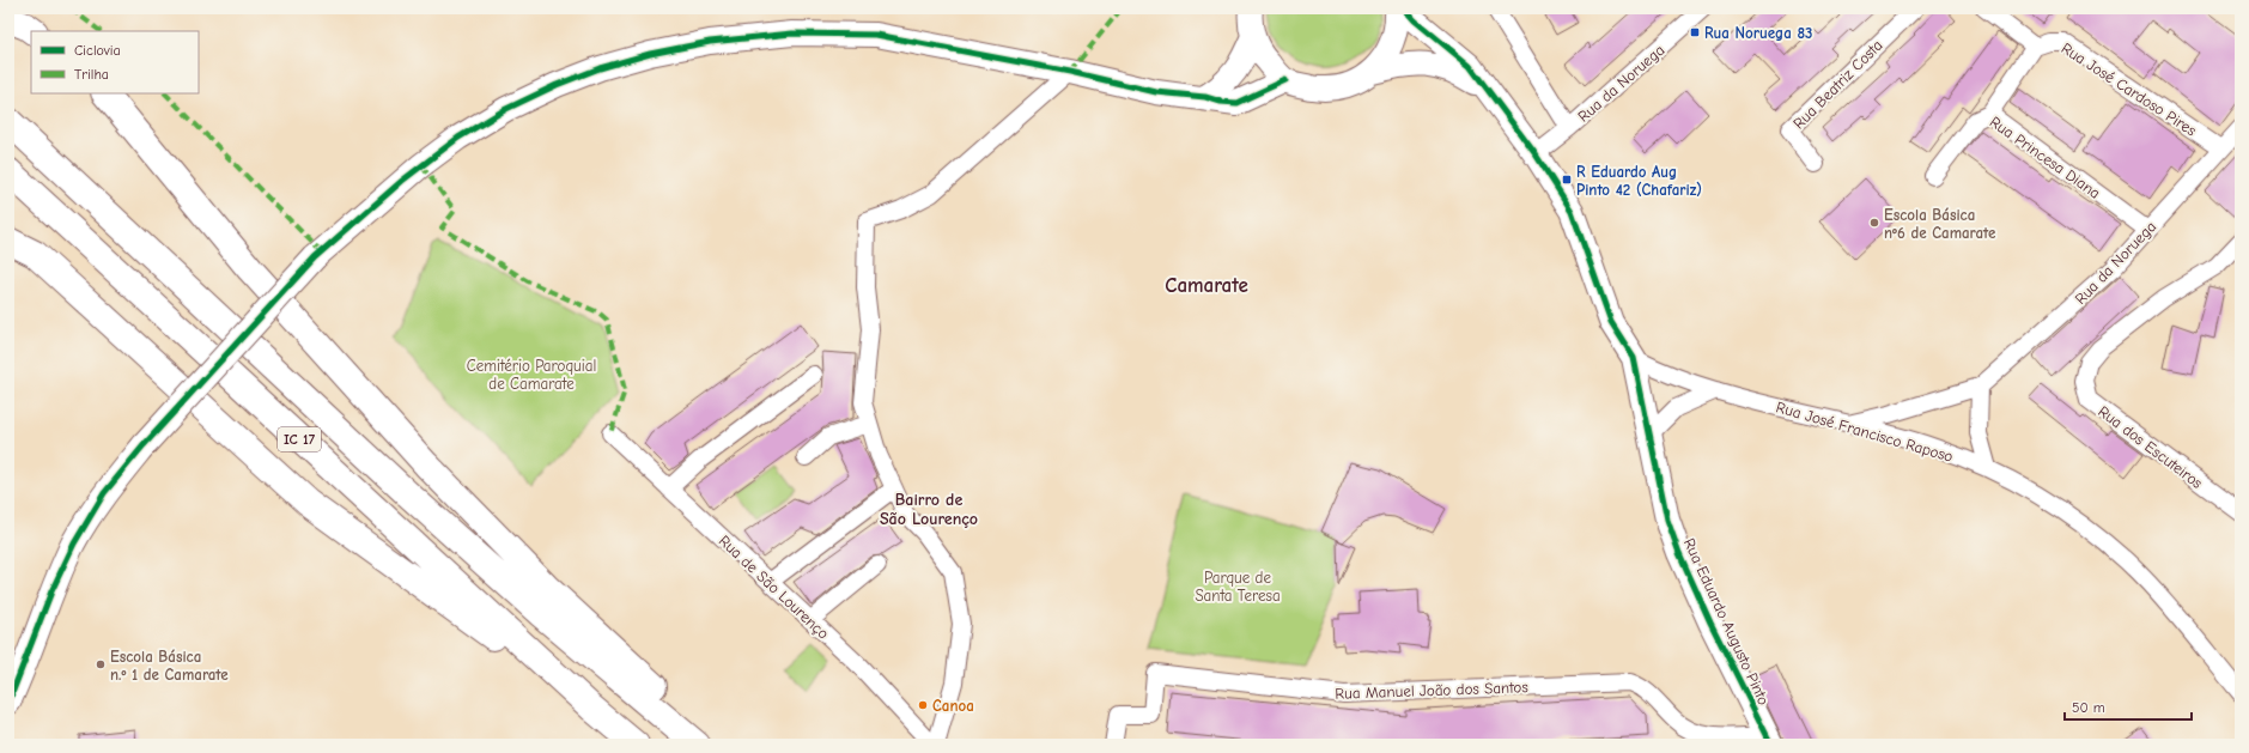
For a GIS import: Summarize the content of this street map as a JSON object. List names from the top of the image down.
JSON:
{
  "streets": {
    "highway": ["IC 17"],
    "street": [
      "Rua da Noruega",
      "Rua Beatriz Costa",
      "Rua José Cardoso Pires",
      "Rua Princesa Diana",
      "Rua José Francisco Raposo",
      "Rua dos Escuteiros",
      "Rua de São Lourenço",
      "Rua Eduardo Augusto Pinto",
      "Rua Manuel João dos Santos"
    ]
  },
  "crossings": [
    ["Rua da Noruega", "Rua José Cardoso Pires"],
    ["Rua da Noruega", "Rua Princesa Diana"],
    ["Rua da Noruega", "Rua José Francisco Raposo"],
    ["Rua José Francisco Raposo", "Rua Eduardo Augusto Pinto"],
    ["Rua Eduardo Augusto Pinto", "Rua Manuel João dos Santos"]
  ],
  "districts": ["Camarate", "Bairro de São Lourenço"],
  "parks": ["Cemitério Paroquial de Camarate", "Parque de Santa Teresa"],
  "places": {
    "transit": ["Rua Noruega 83", "R Eduardo Aug Pinto 42 (Chafariz)"],
    "other": ["Escola Básica nº6 de Camarate", "Escola Básica n.º 1 de Camarate", "Canoa"]
  },
  "legend": ["Ciclovia", "Trilha"],
  "scale_bar": "50 m"
}
